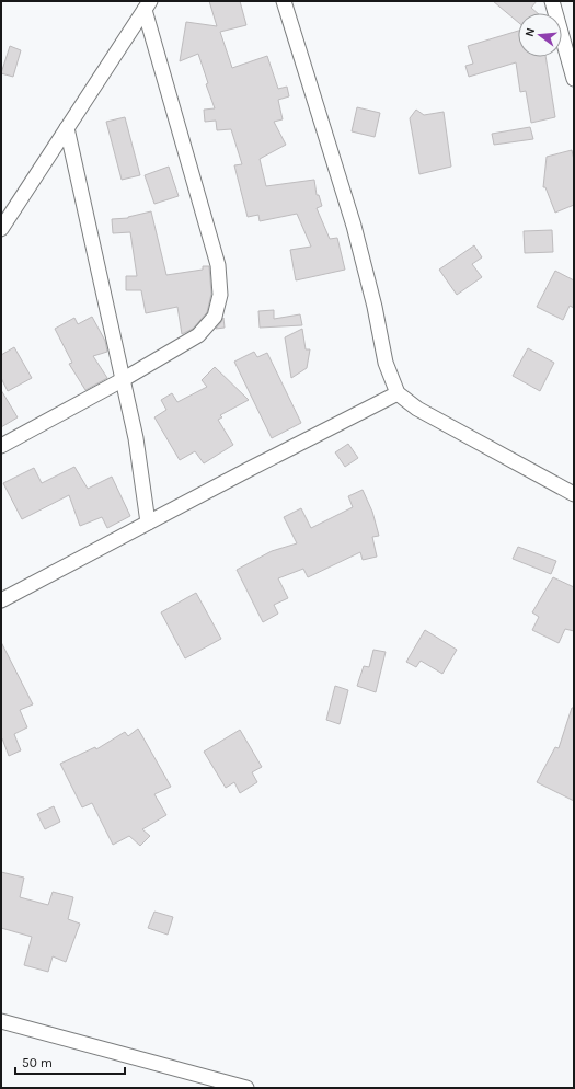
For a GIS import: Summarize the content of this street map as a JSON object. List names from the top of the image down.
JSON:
{
  "scale_bar": "50 m",
  "north": "left"
}
